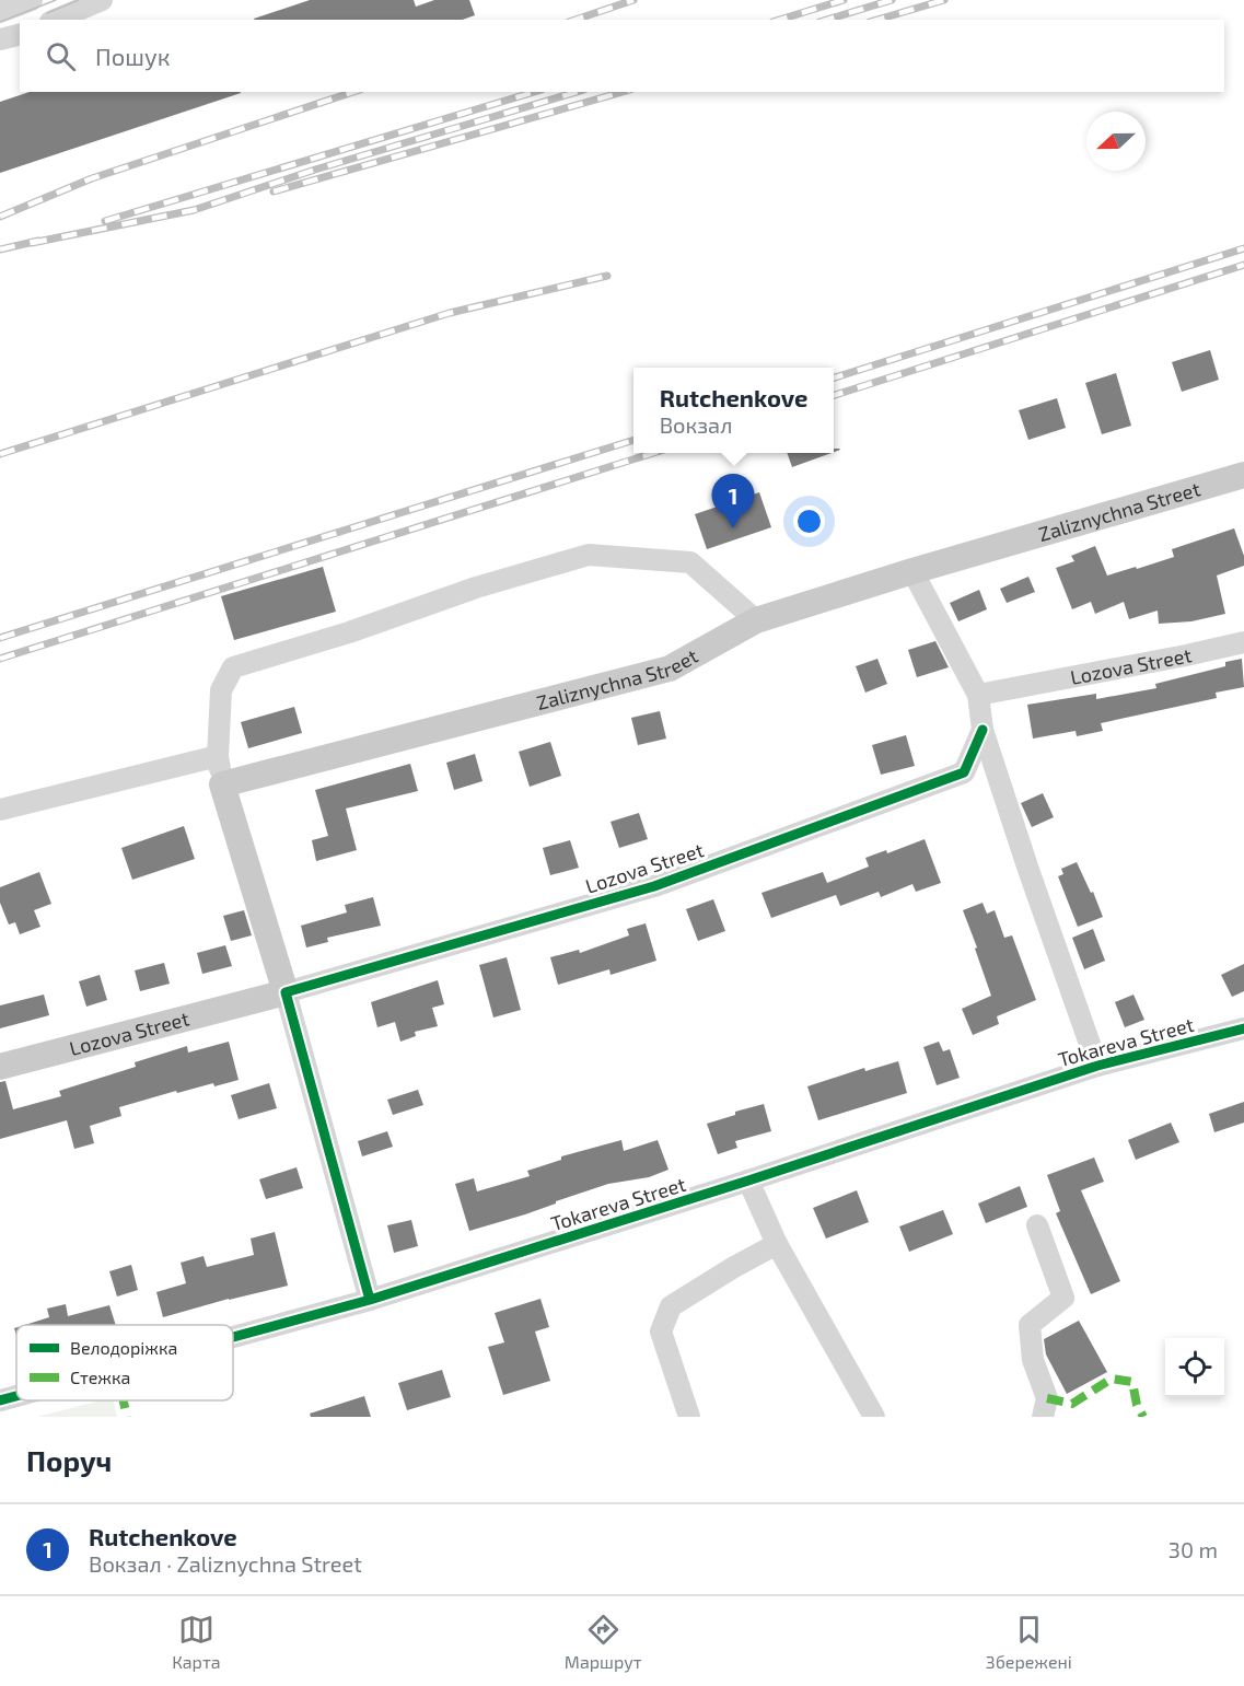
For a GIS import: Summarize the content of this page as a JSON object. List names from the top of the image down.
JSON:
{
  "streets": {
    "main road": ["Zaliznychna Street", "Lozova Street"],
    "street": ["Tokareva Street"]
  },
  "legend": ["Велодоріжка", "Стежка"],
  "north": "left",
  "page": {
    "search": "Пошук",
    "popup": ["Rutchenkove", "Вокзал"],
    "pins": "1",
    "heading": "Поруч",
    "list": [
      {
        "mark": "1",
        "name": "Rutchenkove",
        "note": "Вокзал · Zaliznychna Street",
        "value": "30 m"
      }
    ],
    "nav": ["Карта", "Маршрут", "Збережені"]
  }
}
